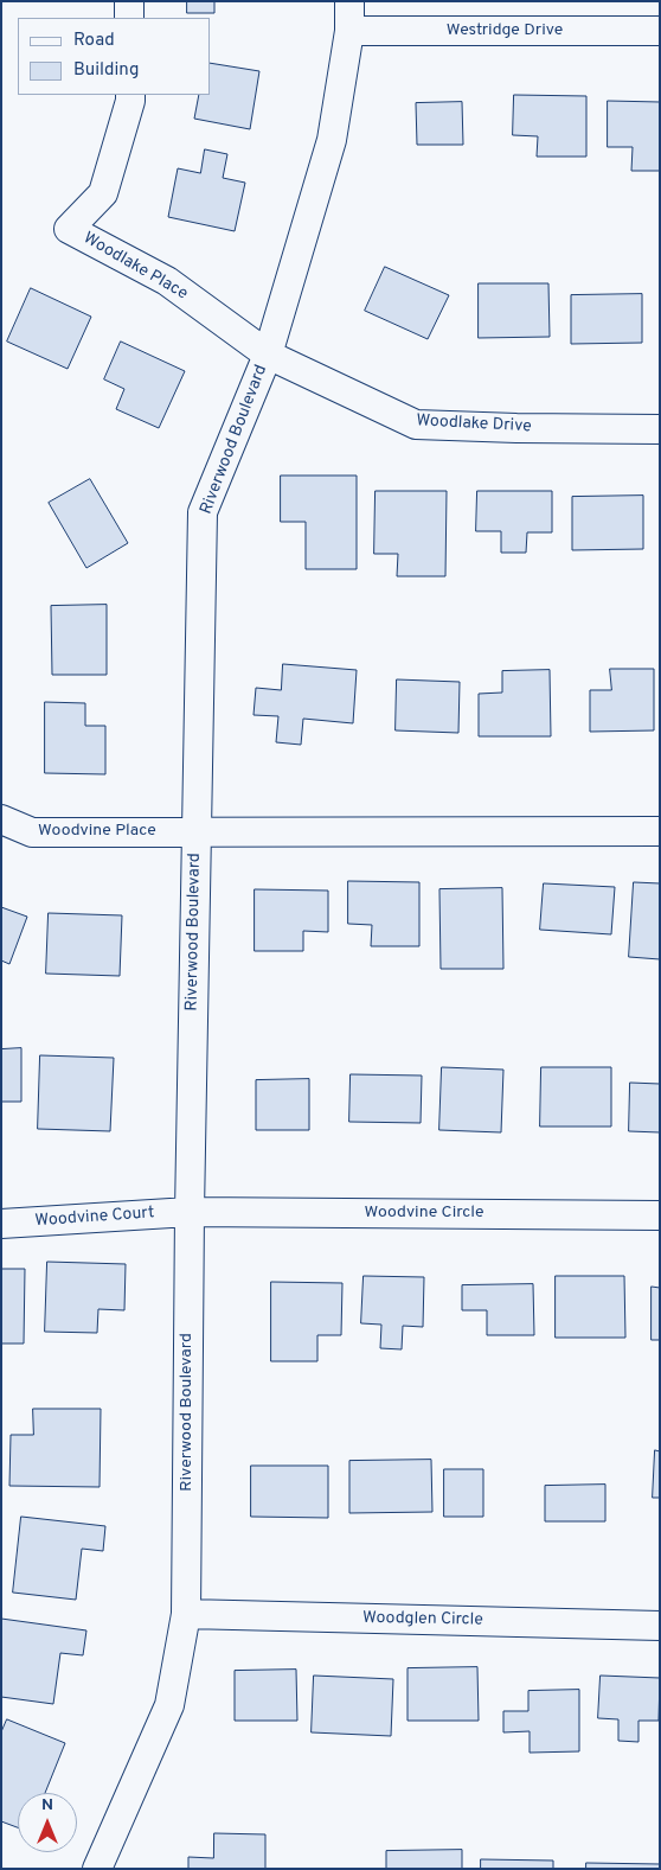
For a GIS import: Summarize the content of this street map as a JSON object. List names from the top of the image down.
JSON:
{
  "streets": {
    "street": [
      "Westridge Drive",
      "Woodlake Place",
      "Woodlake Drive",
      "Riverwood Boulevard",
      "Woodvine Place",
      "Woodvine Circle",
      "Woodvine Court",
      "Woodglen Circle"
    ]
  },
  "crossings": [
    ["Westridge Drive", "Riverwood Boulevard"],
    ["Woodlake Place", "Woodlake Drive"],
    ["Woodlake Place", "Riverwood Boulevard"],
    ["Woodlake Drive", "Riverwood Boulevard"],
    ["Riverwood Boulevard", "Woodvine Place"],
    ["Riverwood Boulevard", "Woodvine Circle"],
    ["Riverwood Boulevard", "Woodvine Court"],
    ["Riverwood Boulevard", "Woodglen Circle"],
    ["Woodvine Circle", "Woodvine Court"]
  ],
  "legend": ["Road", "Building"],
  "north": "top"
}
